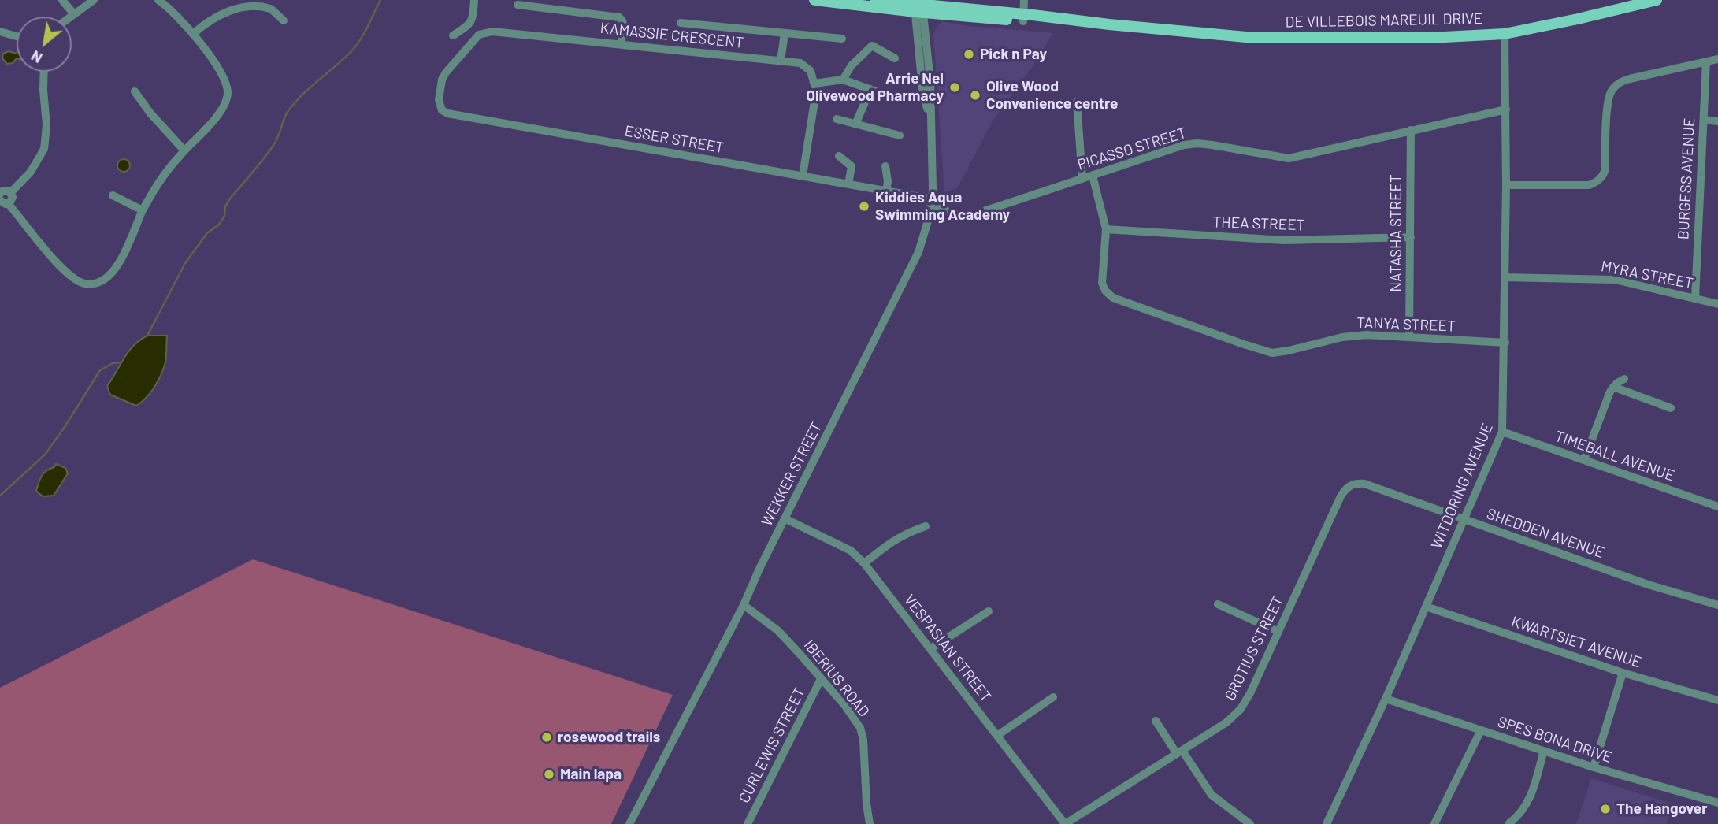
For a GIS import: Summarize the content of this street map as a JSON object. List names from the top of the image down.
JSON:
{
  "streets": {
    "main road": ["DE VILLEBOIS MAREUIL DRIVE"],
    "street": [
      "KAMASSIE CRESCENT",
      "ESSER STREET",
      "PICASSO STREET",
      "BURGESS AVENUE",
      "THEA STREET",
      "NATASHA STREET",
      "MYRA STREET",
      "TANYA STREET",
      "TIMEBALL AVENUE",
      "WEKKER STREET",
      "WITDORING AVENUE",
      "SHEDDEN AVENUE",
      "KWARTSIET AVENUE",
      "VESPASIAN STREET",
      "GROTIUS STREET",
      "IBERIUS ROAD",
      "SPES BONA DRIVE",
      "CURLEWIS STREET"
    ]
  },
  "crossings": [
    ["DE VILLEBOIS MAREUIL DRIVE", "WEKKER STREET"],
    ["DE VILLEBOIS MAREUIL DRIVE", "WITDORING AVENUE"],
    ["KAMASSIE CRESCENT", "ESSER STREET"],
    ["ESSER STREET", "PICASSO STREET"],
    ["ESSER STREET", "WEKKER STREET"],
    ["PICASSO STREET", "NATASHA STREET"],
    ["PICASSO STREET", "WEKKER STREET"],
    ["PICASSO STREET", "WITDORING AVENUE"],
    ["BURGESS AVENUE", "MYRA STREET"],
    ["THEA STREET", "NATASHA STREET"],
    ["THEA STREET", "TANYA STREET"],
    ["NATASHA STREET", "TANYA STREET"],
    ["MYRA STREET", "WITDORING AVENUE"],
    ["TANYA STREET", "WITDORING AVENUE"],
    ["TIMEBALL AVENUE", "WITDORING AVENUE"],
    ["WEKKER STREET", "VESPASIAN STREET"],
    ["WEKKER STREET", "IBERIUS ROAD"],
    ["WITDORING AVENUE", "SHEDDEN AVENUE"],
    ["WITDORING AVENUE", "KWARTSIET AVENUE"],
    ["WITDORING AVENUE", "SPES BONA DRIVE"],
    ["SHEDDEN AVENUE", "GROTIUS STREET"],
    ["VESPASIAN STREET", "GROTIUS STREET"],
    ["IBERIUS ROAD", "CURLEWIS STREET"]
  ],
  "places": [
    "Pick n Pay",
    "Arrie Nel Olivewood Pharmacy",
    "Olive Wood Convenience centre",
    "Kiddies Aqua Swimming Academy",
    "rosewood trails",
    "Main lapa",
    "The Hangover"
  ],
  "north": "bottom left"
}
